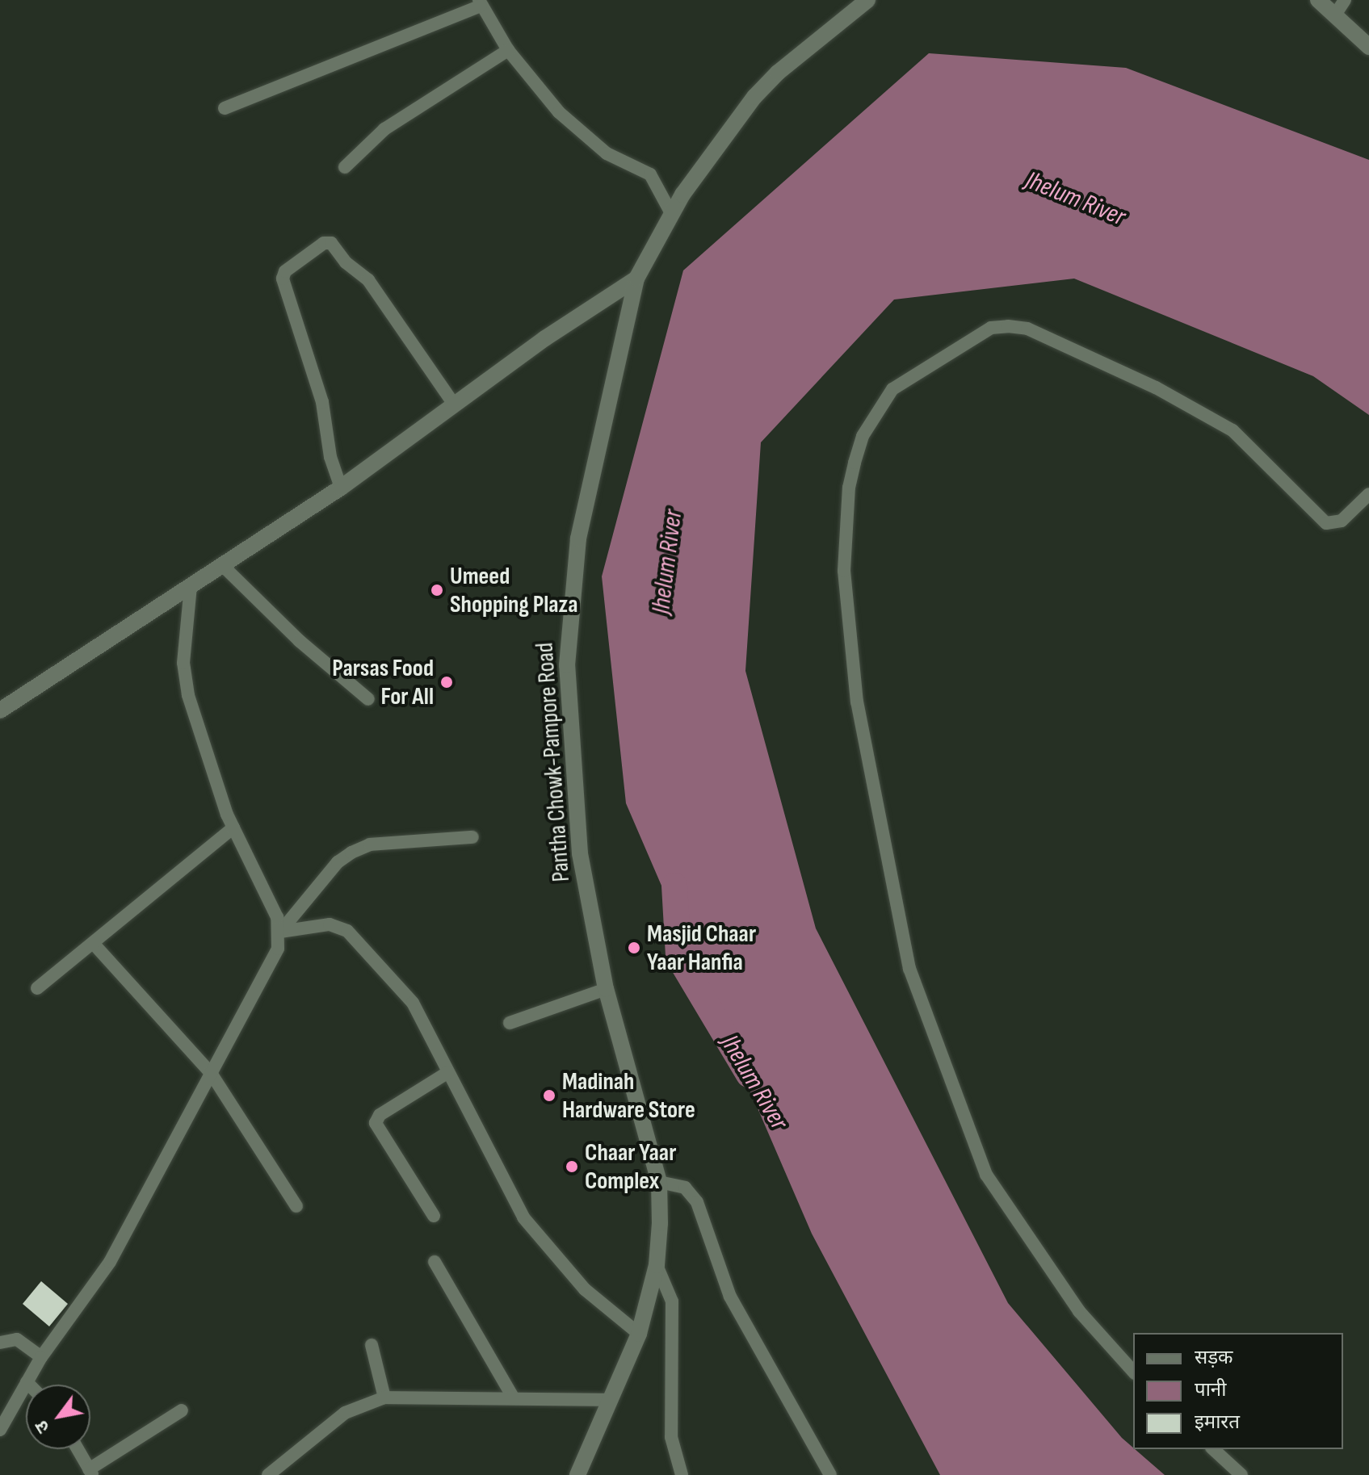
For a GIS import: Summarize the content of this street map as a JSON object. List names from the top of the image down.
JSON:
{
  "streets": {
    "main road": ["Pantha Chowk-Pampore Road"]
  },
  "water": ["Jhelum River"],
  "places": [
    "Umeed Shopping Plaza",
    "Parsas Food For All",
    "Masjid Chaar Yaar Hanfia",
    "Madinah Hardware Store",
    "Chaar Yaar Complex"
  ],
  "legend": ["सड़क", "पानी", "इमारत"],
  "north": "bottom left"
}
